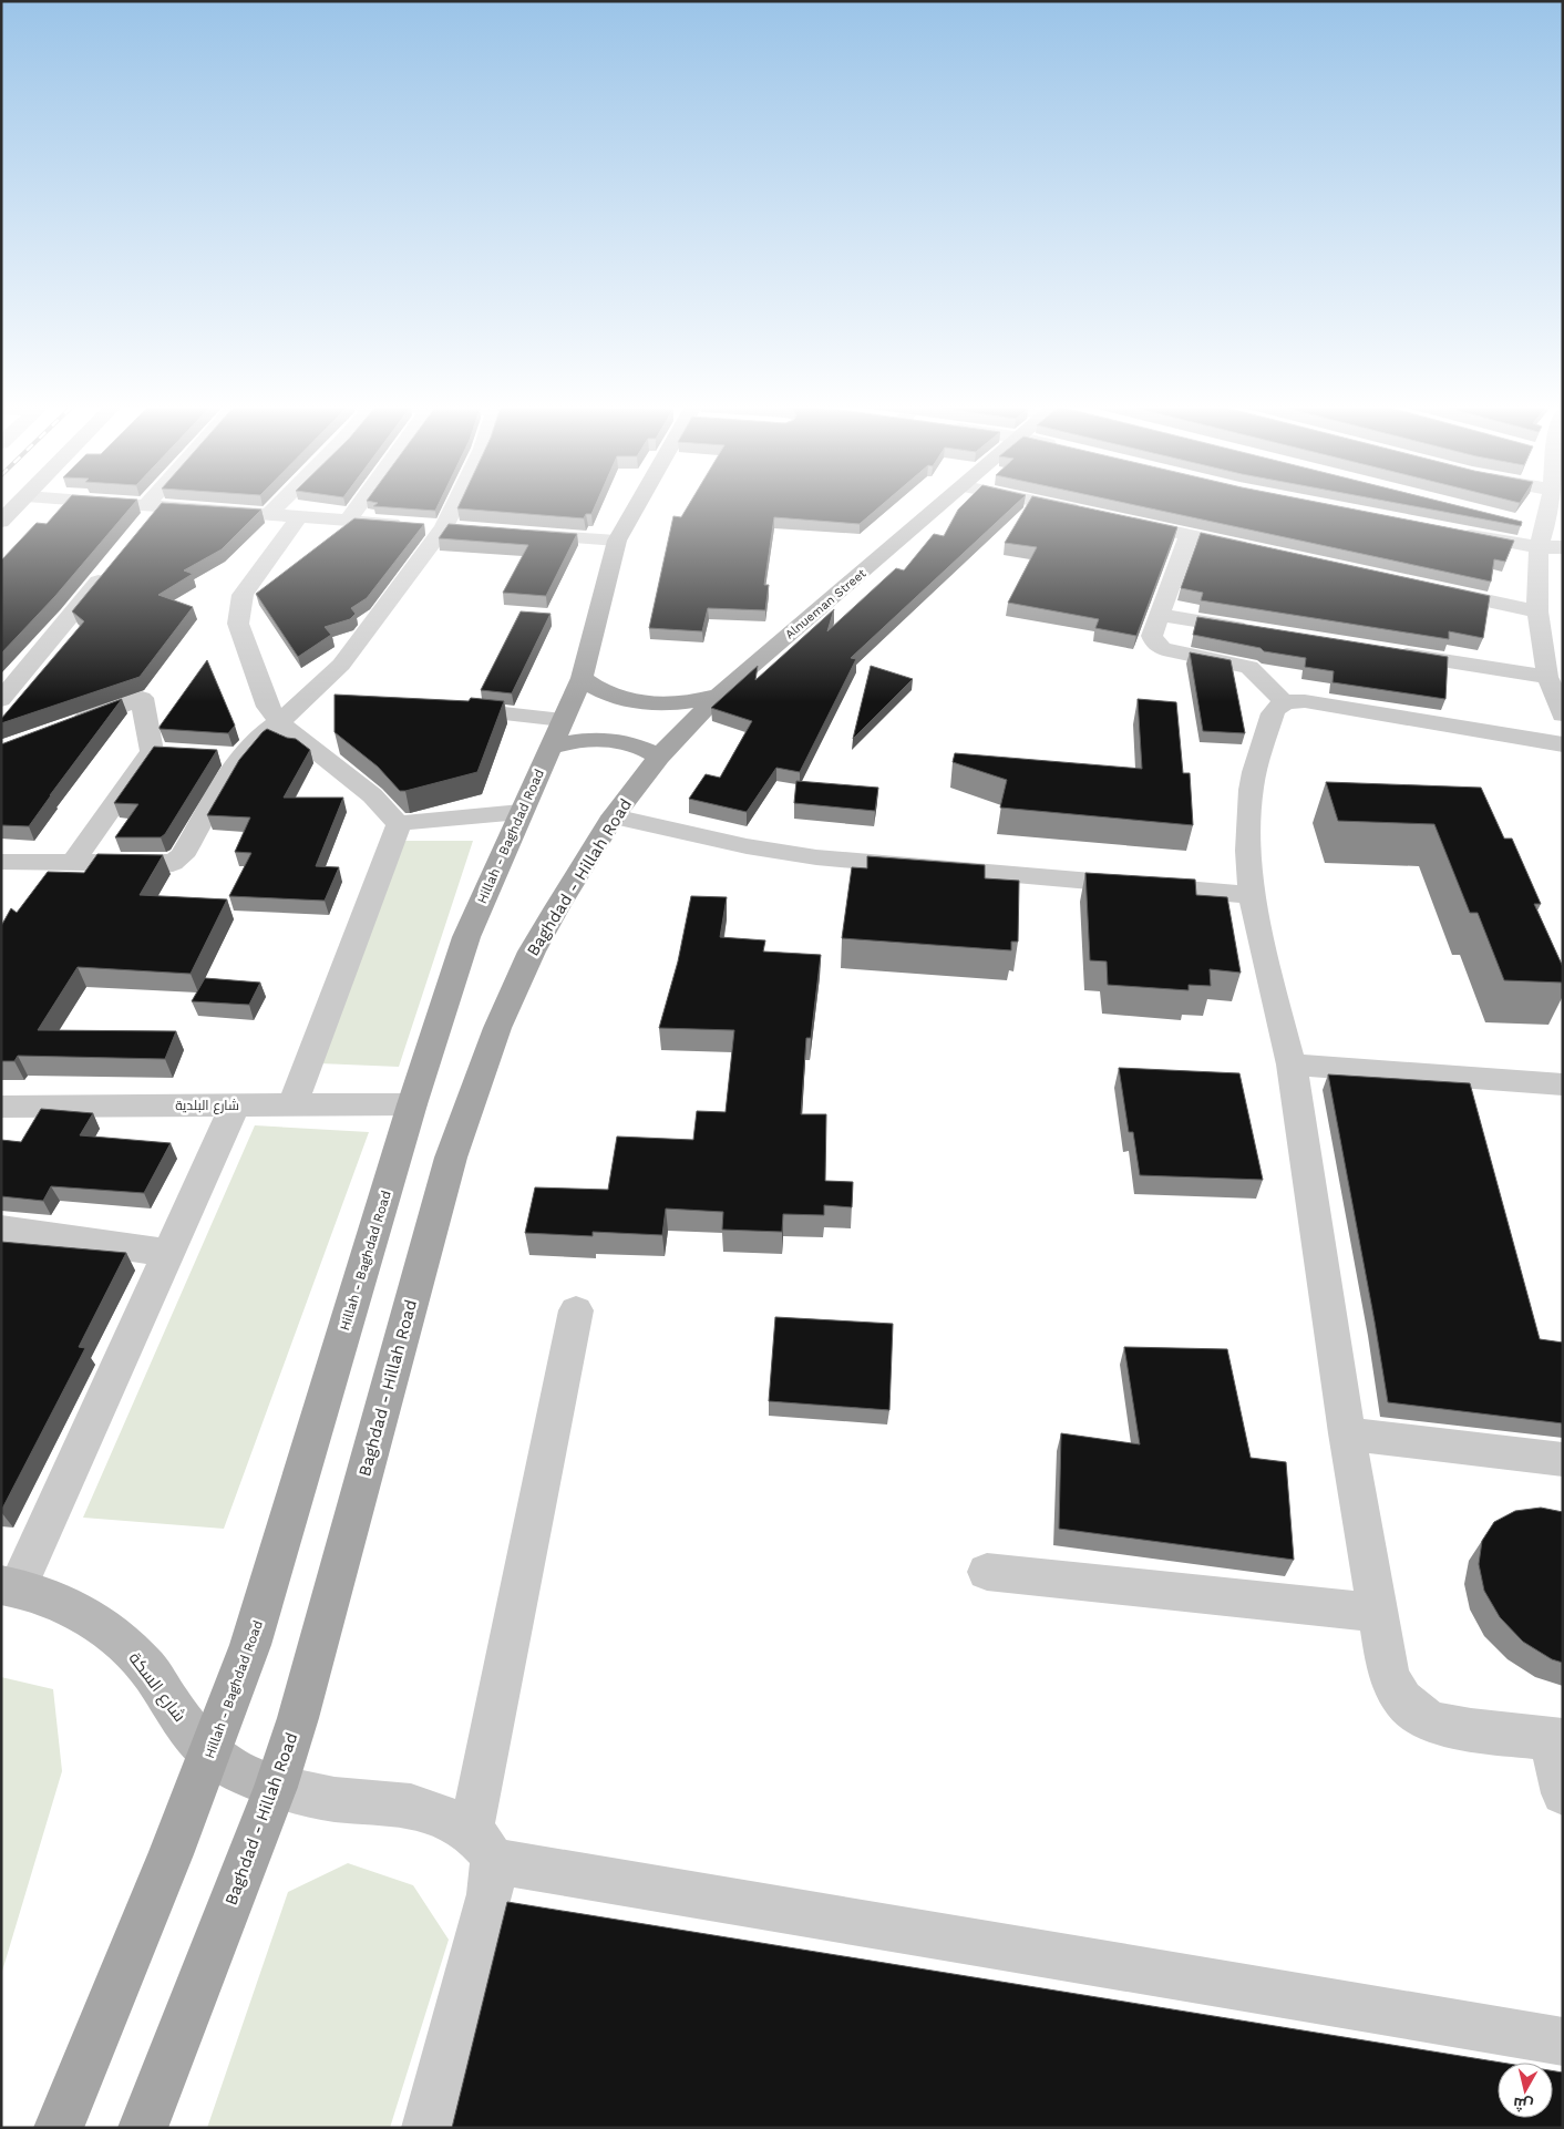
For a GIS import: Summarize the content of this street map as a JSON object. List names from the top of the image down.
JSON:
{
  "streets": {
    "main road": ["Alnueman Street", "Hillah - Baghdad Road", "Baghdad - Hillah Road"],
    "street": ["شارع البلدية", "شارع السكة"]
  },
  "crossings": [
    ["Alnueman Street", "Baghdad - Hillah Road"],
    ["Hillah - Baghdad Road", "شارع البلدية"],
    ["Hillah - Baghdad Road", "شارع السكة"],
    ["Baghdad - Hillah Road", "شارع السكة"]
  ],
  "north": "bottom"
}
